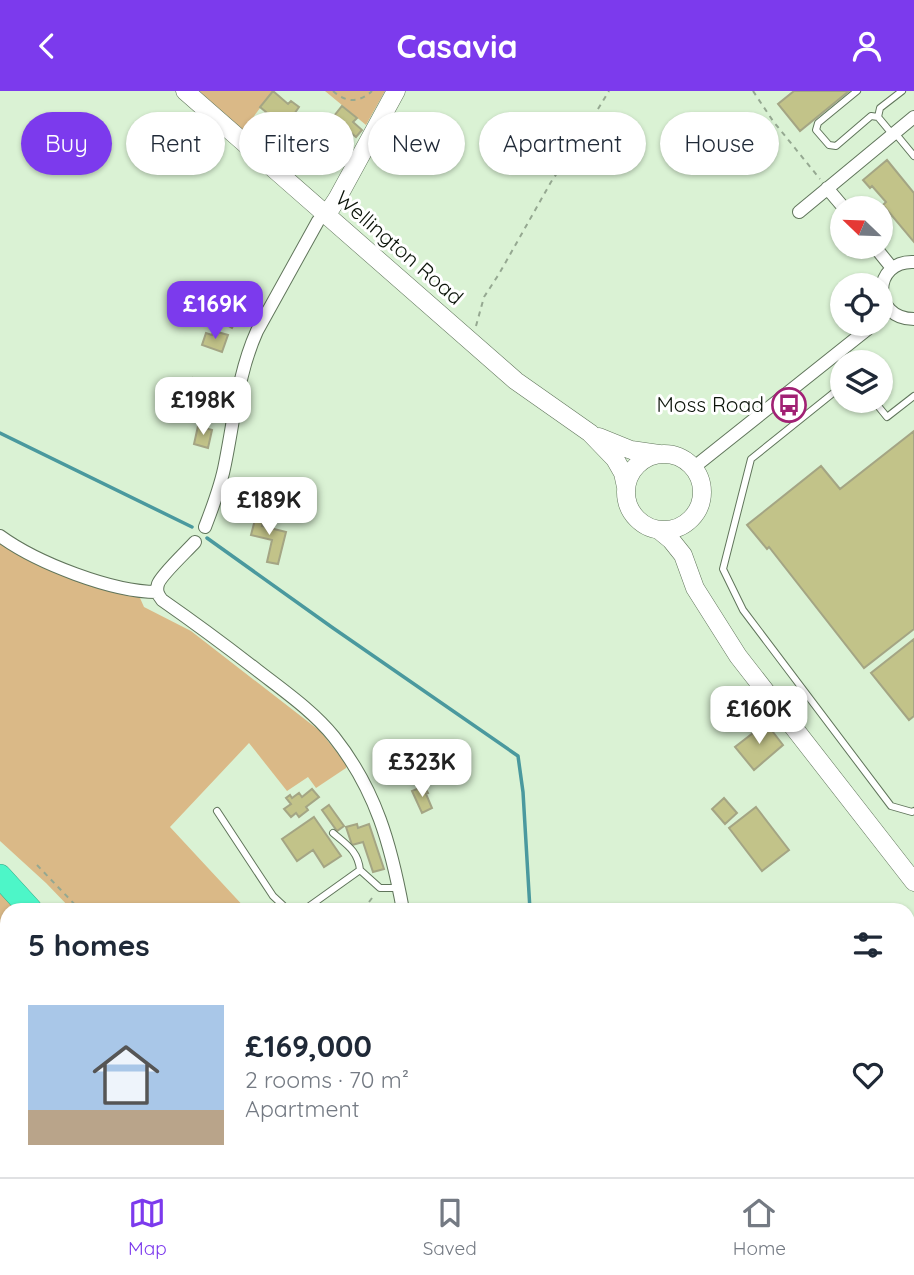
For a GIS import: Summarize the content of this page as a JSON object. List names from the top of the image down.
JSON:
{
  "streets": {
    "street": ["Wellington Road"]
  },
  "places": {
    "bus stop": ["Moss Road"]
  },
  "north": "top left",
  "page": {
    "header": "Casavia",
    "chip": [
      "Buy",
      "Rent",
      "Filters",
      "New",
      "Apartment",
      "House"
    ],
    "price": [
      "£169K",
      "£198K",
      "£189K",
      "£160K",
      "£323K"
    ],
    "heading": "5 homes",
    "list": [
      {
        "name": "£169,000",
        "note": "2 rooms · 70 m² · Apartment"
      }
    ],
    "tabs": ["Map", "Saved", "Home"]
  }
}
